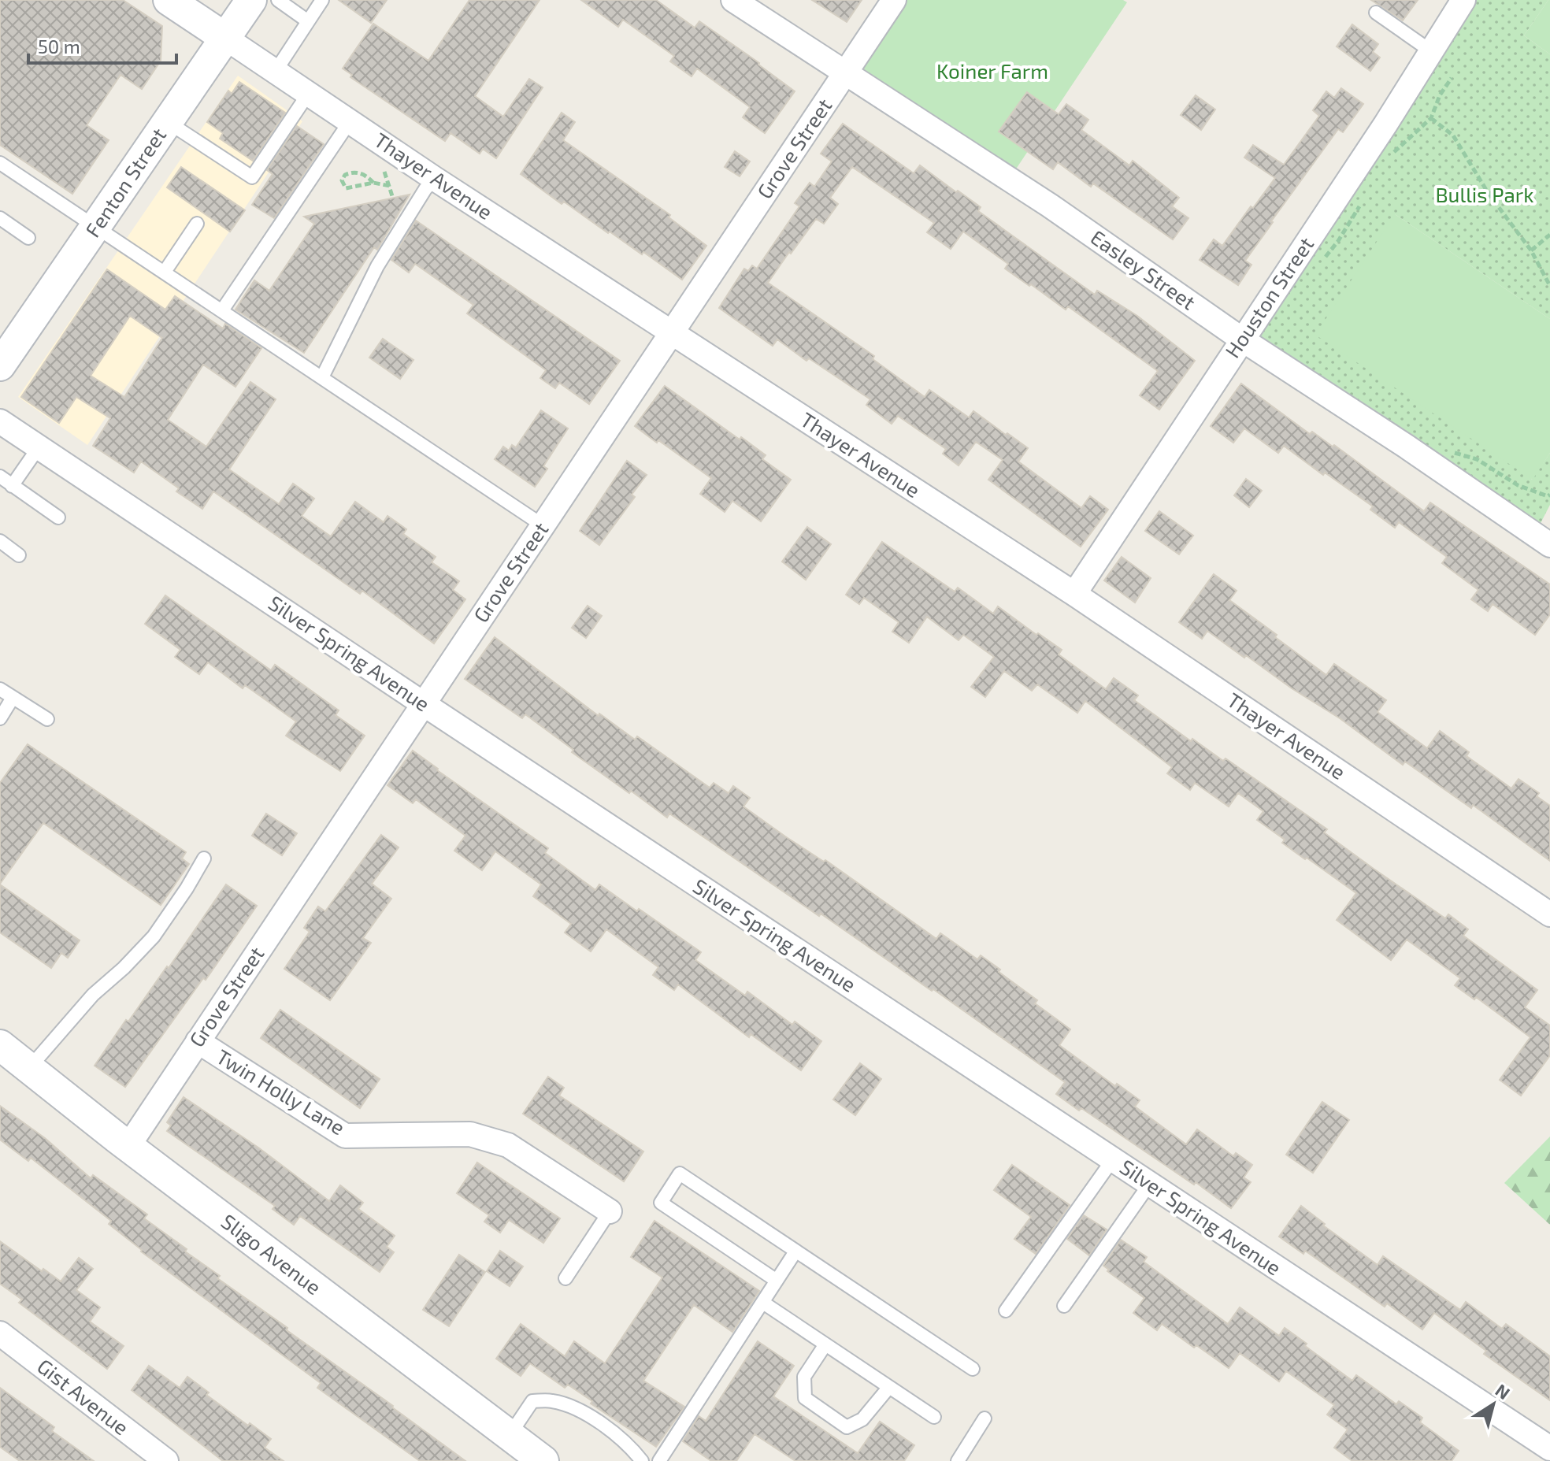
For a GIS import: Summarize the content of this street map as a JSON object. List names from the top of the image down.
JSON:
{
  "streets": {
    "street": [
      "Grove Street",
      "Thayer Avenue",
      "Fenton Street",
      "Easley Street",
      "Houston Street",
      "Silver Spring Avenue",
      "Twin Holly Lane",
      "Sligo Avenue",
      "Gist Avenue"
    ]
  },
  "crossings": [
    ["Grove Street", "Thayer Avenue"],
    ["Grove Street", "Easley Street"],
    ["Grove Street", "Silver Spring Avenue"],
    ["Grove Street", "Twin Holly Lane"],
    ["Grove Street", "Sligo Avenue"],
    ["Thayer Avenue", "Fenton Street"],
    ["Thayer Avenue", "Houston Street"],
    ["Easley Street", "Houston Street"]
  ],
  "parks": ["Koiner Farm", "Bullis Park"],
  "scale_bar": "50 m",
  "north": "top right"
}
